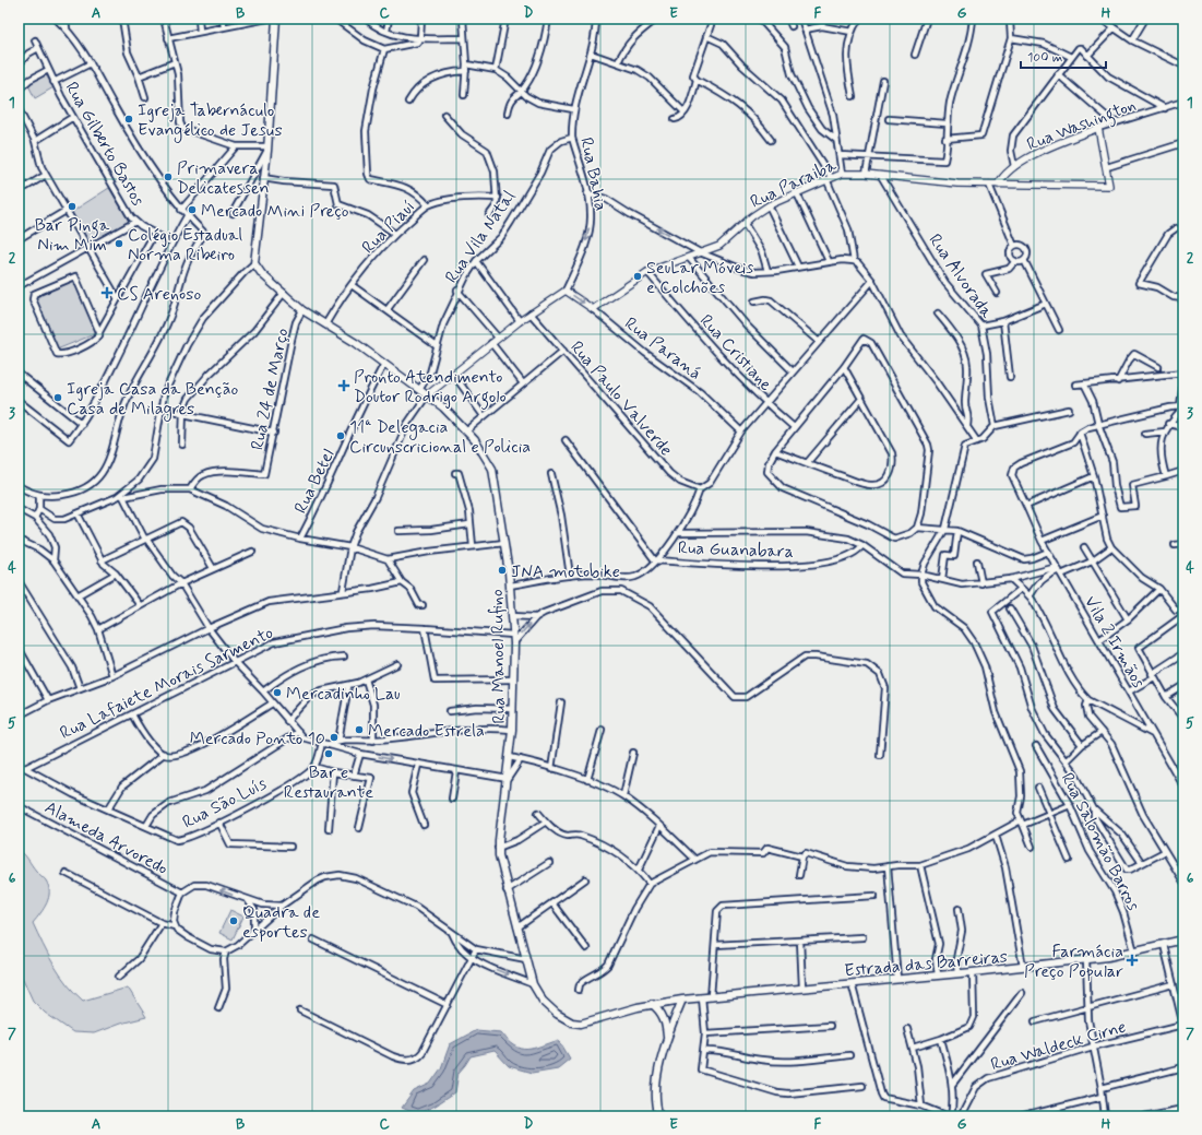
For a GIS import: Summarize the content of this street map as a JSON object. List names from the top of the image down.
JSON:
{
  "streets": {
    "main road": ["Rua Manoel Rufino", "Estrada das Barreiras"],
    "street": [
      "Rua Washington",
      "Rua Gilberto Bastos",
      "Rua Bahia",
      "Rua Paraiba",
      "Rua Piauí",
      "Rua Vila Natal",
      "Rua Alvorada",
      "Rua Paraná",
      "Rua Cristiane",
      "Rua 24 de Março",
      "Rua Paulo Valverde",
      "Rua Betel",
      "Rua Guanabara",
      "Vila 2 Irmãos",
      "Rua Lafaiete Morais Sarmento",
      "Rua São Luís",
      "Alameda Arvoredo",
      "Rua Salomão Barros",
      "Rua Waldeck Cirne"
    ]
  },
  "crossings": [
    ["Rua Washington", "Rua Paraiba"],
    ["Rua Bahia", "Rua Vila Natal"],
    ["Rua Bahia", "Rua Paraná"],
    ["Rua Paraiba", "Rua Alvorada"],
    ["Rua Paraiba", "Rua Paraná"],
    ["Rua Paraiba", "Rua Cristiane"],
    ["Rua Piauí", "Rua Manoel Rufino"],
    ["Rua Vila Natal", "Rua Manoel Rufino"],
    ["Rua 24 de Março", "Rua Manoel Rufino"],
    ["Rua Betel", "Rua Manoel Rufino"],
    ["Rua Manoel Rufino", "Rua Lafaiete Morais Sarmento"],
    ["Rua Manoel Rufino", "Estrada das Barreiras"],
    ["Rua Lafaiete Morais Sarmento", "Rua São Luís"],
    ["Rua Salomão Barros", "Estrada das Barreiras"]
  ],
  "one_way": ["Rua Bahia"],
  "places": {
    "other": [
      "Igreja Tabernáculo Evangélico de Jesus",
      "Primavera Delicatessen",
      "Bar Pinga Nim Mim",
      "Mercado Mini Preço",
      "Colégio Estadual Norma Ribeiro",
      "SeuLar Móveis e Colchões",
      "Igreja Casa da Benção Casa de Milagres",
      "11ª Delegacia Circunscricional e Policia",
      "JNA motobike",
      "Mercadinho Lau",
      "Mercado Estrela",
      "Mercado Ponto 10",
      "Bar e Restaurante",
      "Quadra de esportes"
    ],
    "health": ["CS Arenoso", "Pronto Atendimento Doutor Rodrigo Argolo", "Farmácia Preço Popular"]
  },
  "scale_bar": "100 m",
  "grid": {
    "columns": [
      "A",
      "B",
      "C",
      "D",
      "E",
      "F",
      "G",
      "H"
    ],
    "rows": [
      "1",
      "2",
      "3",
      "4",
      "5",
      "6",
      "7"
    ]
  }
}
